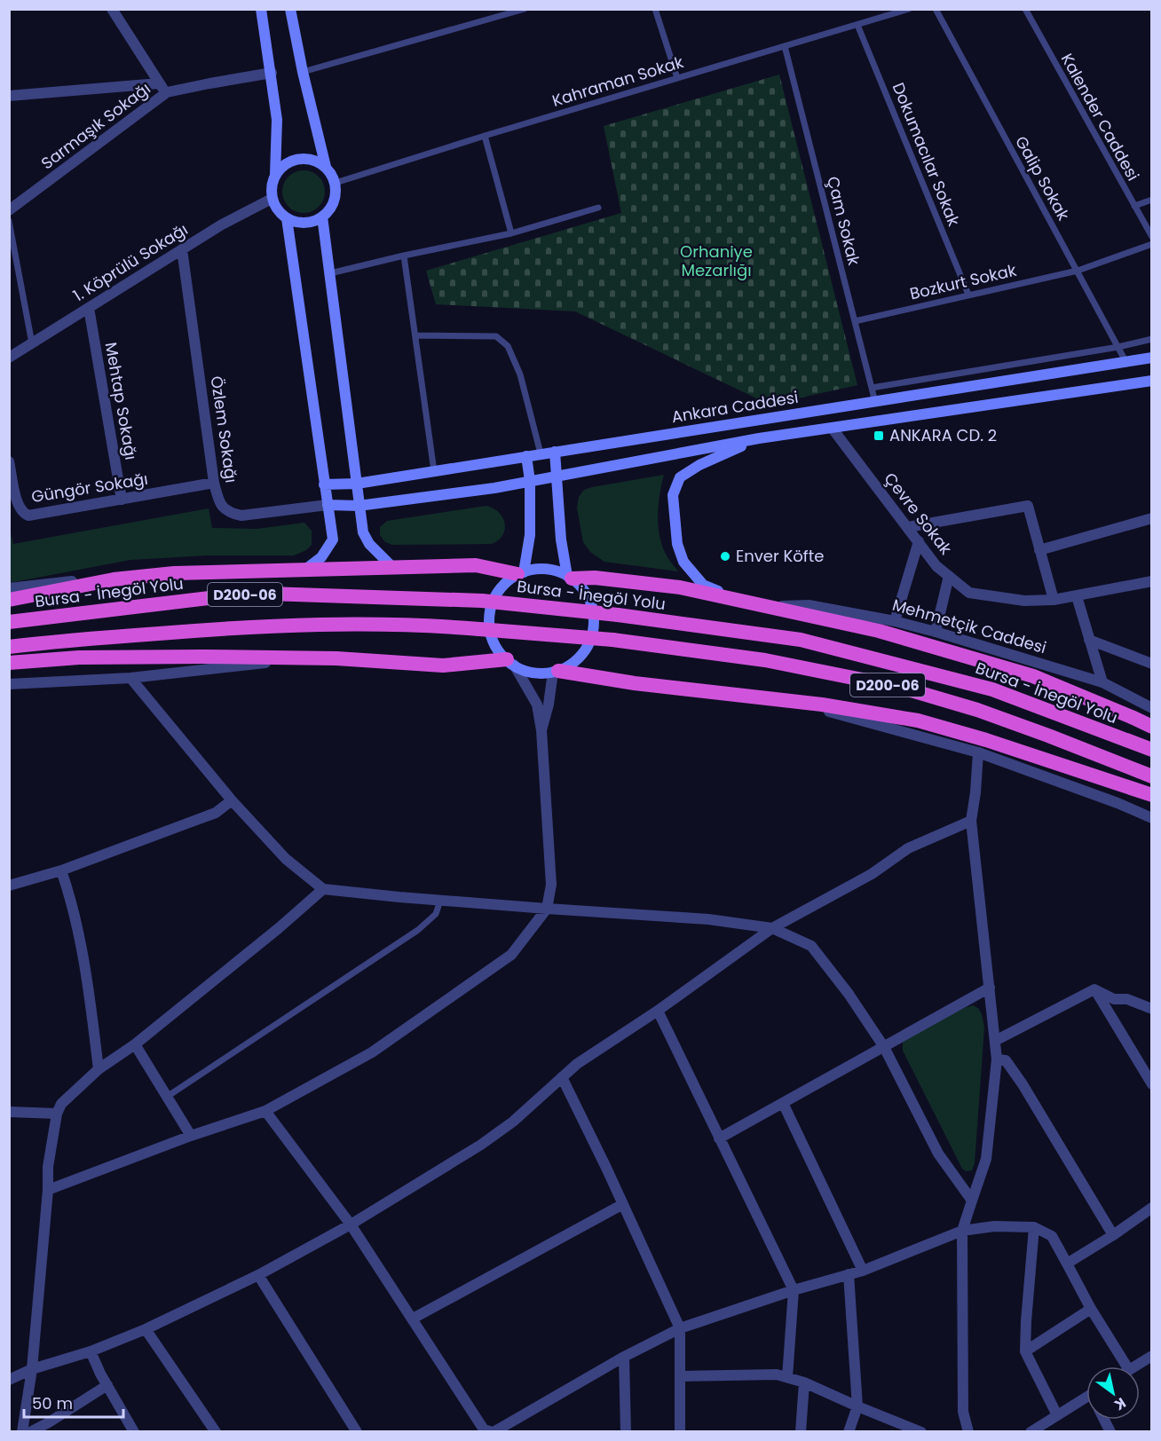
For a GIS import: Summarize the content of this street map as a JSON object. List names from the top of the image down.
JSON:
{
  "streets": {
    "highway": ["Bursa - İnegöl Yolu", "D200-06"],
    "main road": ["Ankara Caddesi"],
    "street": [
      "Sarmaşık Sokağı",
      "1. Köprülü Sokağı",
      "Mehtap Sokağı",
      "Özlem Sokağı",
      "Güngör Sokağı",
      "Çevre Sokak",
      "Mehmetçik Caddesi"
    ],
    "lane": [
      "Kahraman Sokak",
      "Kalender Caddesi",
      "Dokumacılar Sokak",
      "Galip Sokak",
      "Çam Sokak",
      "Bozkurt Sokak"
    ]
  },
  "crossings": [
    ["Kahraman Sokak", "Dokumacılar Sokak"],
    ["Kahraman Sokak", "Çam Sokak"],
    ["Kahraman Sokak", "1. Köprülü Sokağı"],
    ["Dokumacılar Sokak", "Bozkurt Sokak"],
    ["Galip Sokak", "Bozkurt Sokak"],
    ["Galip Sokak", "Ankara Caddesi"],
    ["Çam Sokak", "Bozkurt Sokak"],
    ["Çam Sokak", "Ankara Caddesi"],
    ["1. Köprülü Sokağı", "Mehtap Sokağı"],
    ["1. Köprülü Sokağı", "Özlem Sokağı"],
    ["Mehtap Sokağı", "Güngör Sokağı"],
    ["Özlem Sokağı", "Güngör Sokağı"]
  ],
  "parks": ["Orhaniye Mezarlığı"],
  "places": {
    "transit": ["ANKARA CD. 2"],
    "other": ["Enver Köfte"]
  },
  "scale_bar": "50 m",
  "north": "bottom right"
}
